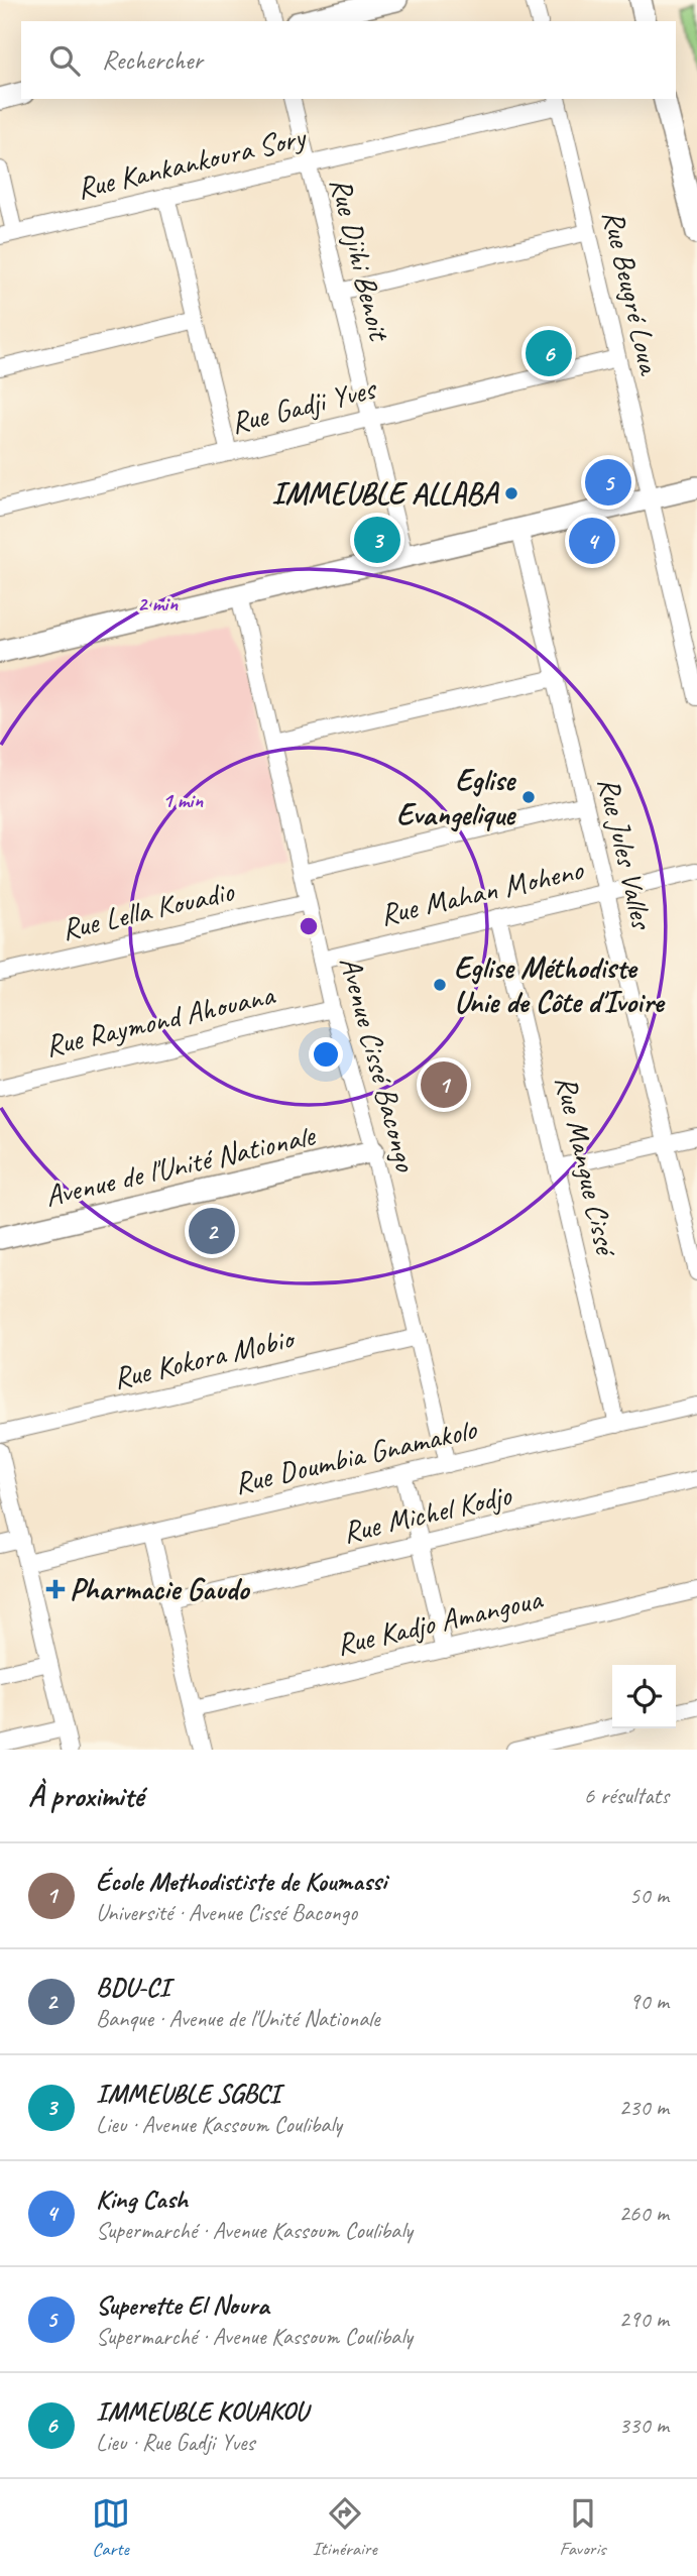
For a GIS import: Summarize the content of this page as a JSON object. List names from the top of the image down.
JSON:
{
  "streets": {
    "street": [
      "Rue Kankankoura Sory",
      "Rue Djihi Benoit",
      "Rue Beugré Loua",
      "Rue Gadji Yves",
      "Rue Jules Valles",
      "Rue Mahan Moheno",
      "Rue Lella Kouadio",
      "Rue Raymond Ahouana",
      "Avenue Cissé Bacongo",
      "Rue Mangue Cissé",
      "Avenue de l'Unité Nationale",
      "Rue Kokora Mobio",
      "Rue Doumbia Gnamakolo",
      "Rue Michel Kodjo",
      "Rue Kadjo Amangoua"
    ]
  },
  "crossings": [
    ["Rue Kankankoura Sory", "Rue Djihi Benoit"],
    ["Rue Kankankoura Sory", "Rue Beugré Loua"],
    ["Rue Djihi Benoit", "Rue Gadji Yves"],
    ["Rue Beugré Loua", "Rue Gadji Yves"],
    ["Rue Jules Valles", "Rue Mahan Moheno"],
    ["Rue Mahan Moheno", "Avenue Cissé Bacongo"],
    ["Rue Mahan Moheno", "Rue Mangue Cissé"],
    ["Rue Lella Kouadio", "Avenue Cissé Bacongo"],
    ["Rue Raymond Ahouana", "Avenue Cissé Bacongo"],
    ["Avenue Cissé Bacongo", "Avenue de l'Unité Nationale"],
    ["Avenue Cissé Bacongo", "Rue Kokora Mobio"],
    ["Avenue Cissé Bacongo", "Rue Doumbia Gnamakolo"],
    ["Rue Mangue Cissé", "Rue Doumbia Gnamakolo"]
  ],
  "places": {
    "other": ["IMMEUBLE ALLABA", "Eglise Evangelique", "Eglise Méthodiste Unie de Côte d'Ivoire"],
    "health": ["Pharmacie Gaudo"]
  },
  "page": {
    "search": "Rechercher",
    "pins": [
      "6",
      "5",
      "3",
      "4",
      "1",
      "2"
    ],
    "heading": ["À proximité", "6 résultats"],
    "list": [
      {
        "mark": "1",
        "name": "École Methodististe de Koumassi",
        "note": "Université · Avenue Cissé Bacongo",
        "value": "50 m"
      },
      {
        "mark": "2",
        "name": "BDU-CI",
        "note": "Banque · Avenue de l'Unité Nationale",
        "value": "90 m"
      },
      {
        "mark": "3",
        "name": "IMMEUBLE SGBCI",
        "note": "Lieu · Avenue Kassoum Coulibaly",
        "value": "230 m"
      },
      {
        "mark": "4",
        "name": "King Cash",
        "note": "Supermarché · Avenue Kassoum Coulibaly",
        "value": "260 m"
      },
      {
        "mark": "5",
        "name": "Superette El Noura",
        "note": "Supermarché · Avenue Kassoum Coulibaly",
        "value": "290 m"
      },
      {
        "mark": "6",
        "name": "IMMEUBLE KOUAKOU",
        "note": "Lieu · Rue Gadji Yves",
        "value": "330 m"
      }
    ],
    "nav": ["Carte", "Itinéraire", "Favoris"]
  },
  "rings": ["2 min", "1 min"]
}
